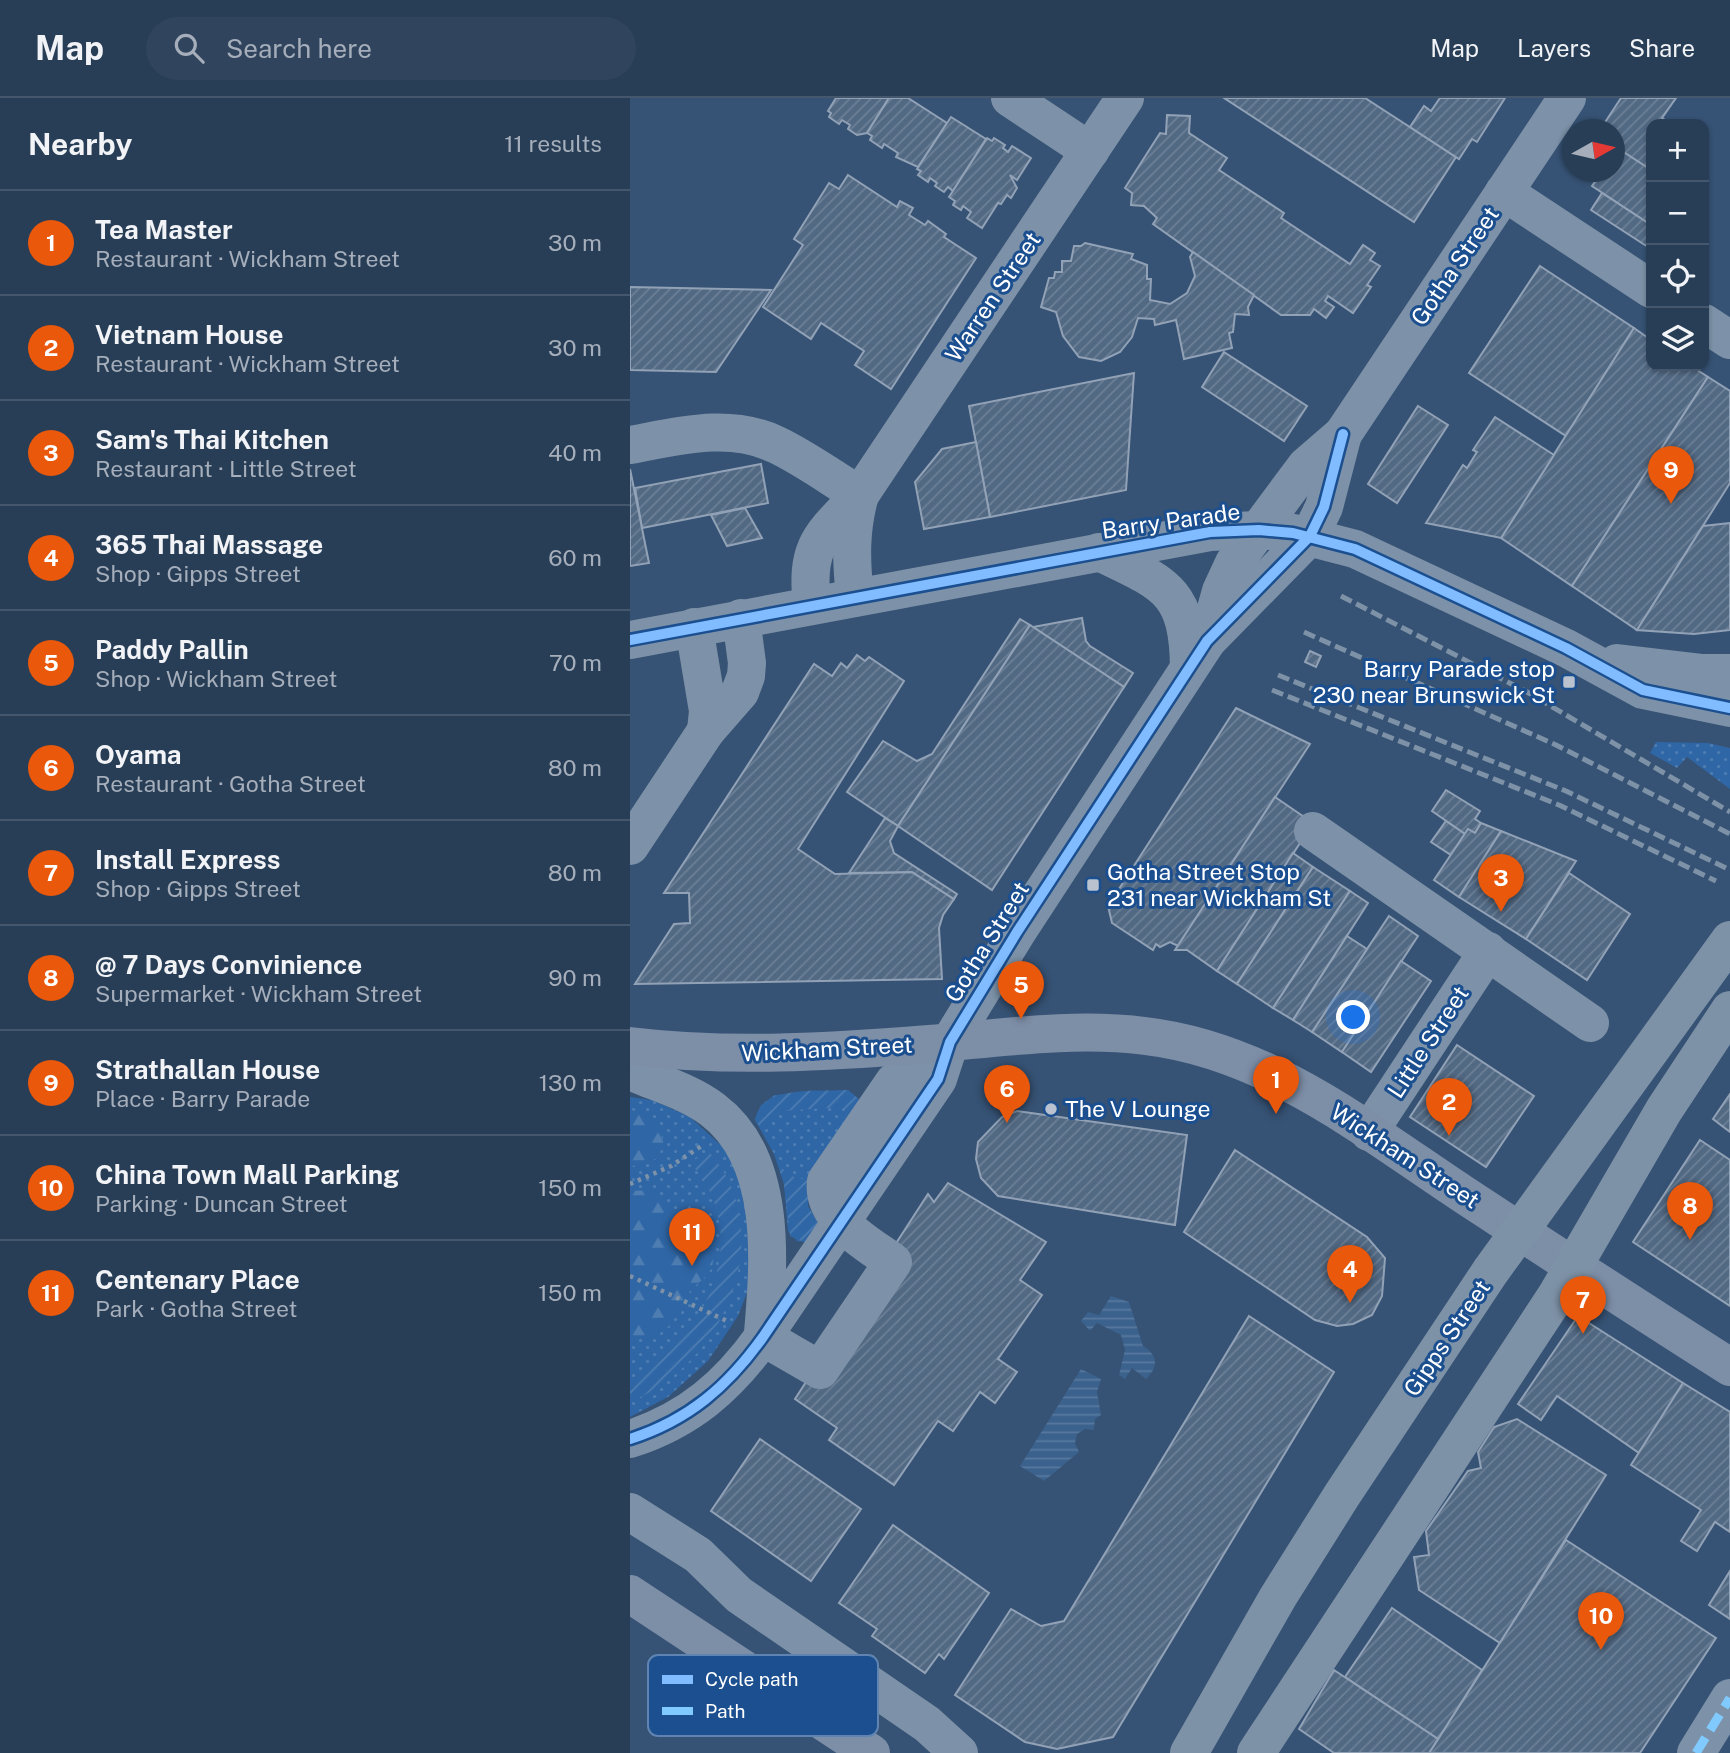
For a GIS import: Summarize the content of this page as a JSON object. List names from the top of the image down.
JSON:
{
  "streets": {
    "highway": ["Gipps Street"],
    "main road": ["Wickham Street"],
    "street": [
      "Gotha Street",
      "Warren Street",
      "Barry Parade",
      "Little Street"
    ]
  },
  "crossings": [
    ["Gotha Street", "Barry Parade"],
    ["Gotha Street", "Wickham Street"],
    ["Warren Street", "Barry Parade"],
    ["Little Street", "Wickham Street"],
    ["Wickham Street", "Gipps Street"]
  ],
  "places": {
    "transit": ["Barry Parade stop 230 near Brunswick St", "Gotha Street Stop 231 near Wickham St"],
    "other": ["The V Lounge"]
  },
  "legend": ["Cycle path", "Path"],
  "north": "right",
  "page": {
    "header": "Map",
    "search": "Search here",
    "nav": ["Map", "Layers", "Share"],
    "heading": ["Nearby", "11 results"],
    "map_buttons": ["+", "−"],
    "list": [
      {
        "mark": "1",
        "name": "Tea Master",
        "note": "Restaurant · Wickham Street",
        "value": "30 m"
      },
      {
        "mark": "2",
        "name": "Vietnam House",
        "note": "Restaurant · Wickham Street",
        "value": "30 m"
      },
      {
        "mark": "3",
        "name": "Sam's Thai Kitchen",
        "note": "Restaurant · Little Street",
        "value": "40 m"
      },
      {
        "mark": "4",
        "name": "365 Thai Massage",
        "note": "Shop · Gipps Street",
        "value": "60 m"
      },
      {
        "mark": "5",
        "name": "Paddy Pallin",
        "note": "Shop · Wickham Street",
        "value": "70 m"
      },
      {
        "mark": "6",
        "name": "Oyama",
        "note": "Restaurant · Gotha Street",
        "value": "80 m"
      },
      {
        "mark": "7",
        "name": "Install Express",
        "note": "Shop · Gipps Street",
        "value": "80 m"
      },
      {
        "mark": "8",
        "name": "@ 7 Days Convinience",
        "note": "Supermarket · Wickham Street",
        "value": "90 m"
      },
      {
        "mark": "9",
        "name": "Strathallan House",
        "note": "Place · Barry Parade",
        "value": "130 m"
      },
      {
        "mark": "10",
        "name": "China Town Mall Parking",
        "note": "Parking · Duncan Street",
        "value": "150 m"
      },
      {
        "mark": "11",
        "name": "Centenary Place",
        "note": "Park · Gotha Street",
        "value": "150 m"
      }
    ],
    "pins": [
      "9",
      "3",
      "5",
      "1",
      "6",
      "2",
      "8",
      "11",
      "4",
      "7",
      "10"
    ]
  }
}
